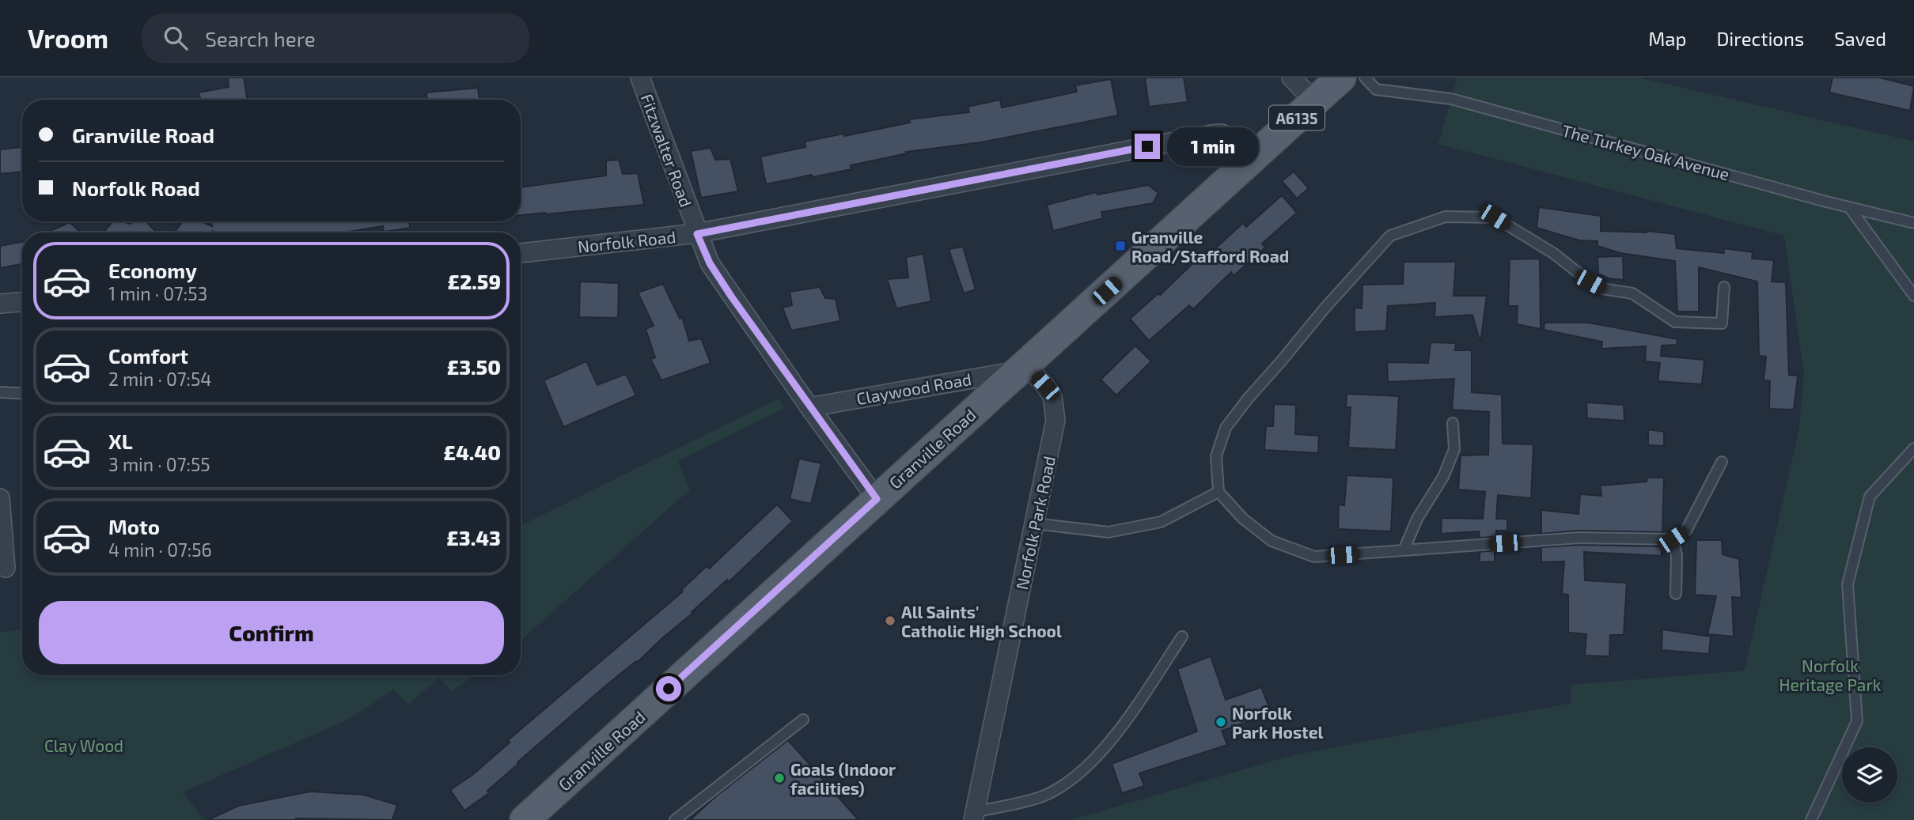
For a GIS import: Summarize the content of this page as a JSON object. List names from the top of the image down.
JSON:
{
  "streets": {
    "main road": ["A6135", "Granville Road"],
    "street": [
      "Fitzwalter Road",
      "Norfolk Road",
      "Claywood Road",
      "Norfolk Park Road"
    ],
    "lane": ["The Turkey Oak Avenue"]
  },
  "crossings": [
    ["Fitzwalter Road", "Norfolk Road"],
    ["Fitzwalter Road", "Claywood Road"],
    ["Fitzwalter Road", "Granville Road"],
    ["Norfolk Road", "Granville Road"],
    ["Claywood Road", "Granville Road"],
    ["Claywood Road", "Norfolk Park Road"],
    ["Granville Road", "Norfolk Park Road"]
  ],
  "parks": ["Norfolk Heritage Park", "Clay Wood"],
  "places": {
    "transit": ["Granville Road/Stafford Road"],
    "other": ["All Saints' Catholic High School", "Norfolk Park Hostel", "Goals (Indoor facilities)"]
  },
  "page": {
    "header": "Vroom",
    "search": "Search here",
    "nav": ["Map", "Directions", "Saved"],
    "banner": ["Granville Road", "Norfolk Road"],
    "bubble": "1 min",
    "list": [
      {
        "name": "Economy",
        "note": "1 min · 07:53",
        "value": "£2.59"
      },
      {
        "name": "Comfort",
        "note": "2 min · 07:54",
        "value": "£3.50"
      },
      {
        "name": "XL",
        "note": "3 min · 07:55",
        "value": "£4.40"
      },
      {
        "name": "Moto",
        "note": "4 min · 07:56",
        "value": "£3.43"
      }
    ],
    "buttons": "Confirm"
  }
}
